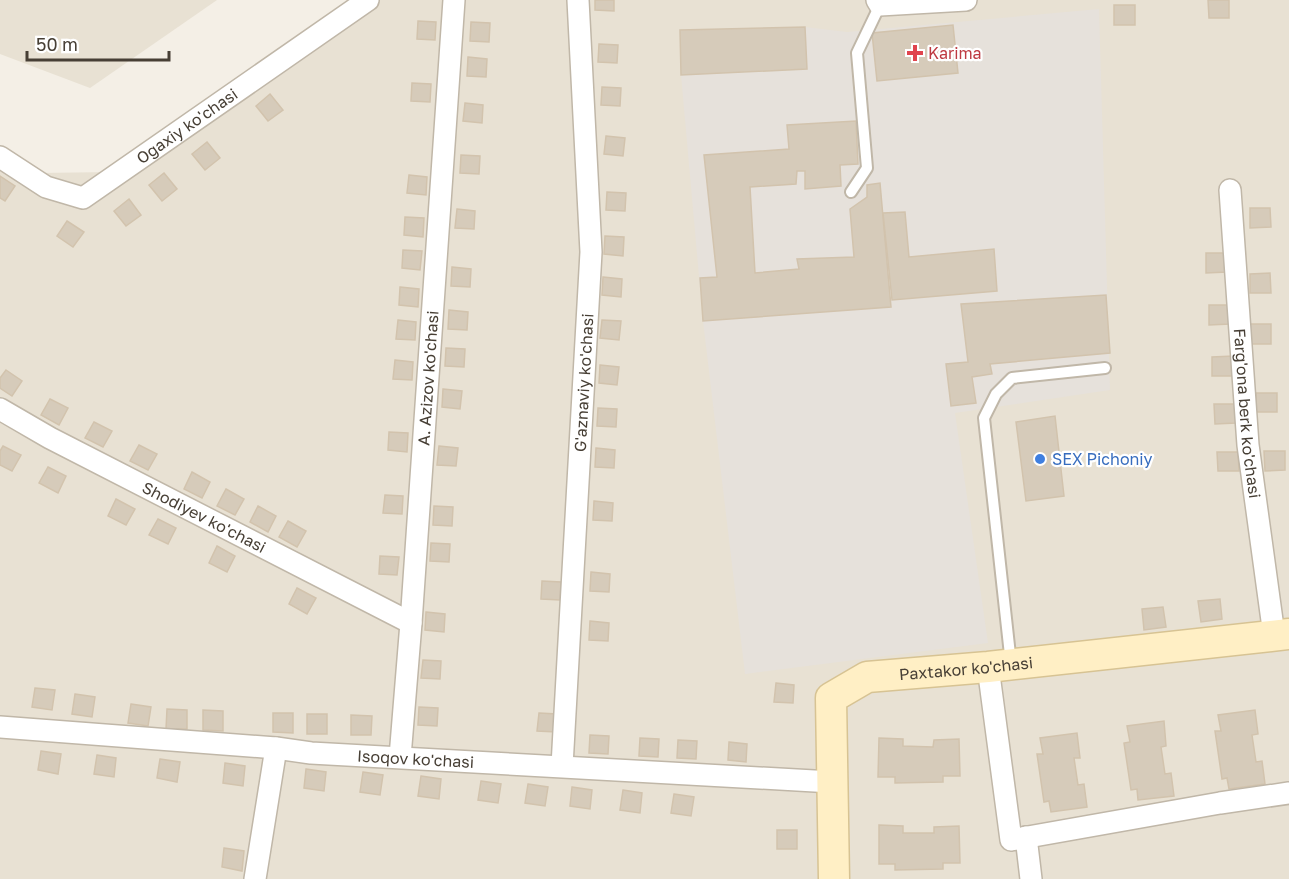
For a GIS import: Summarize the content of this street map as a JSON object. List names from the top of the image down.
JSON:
{
  "streets": {
    "street": [
      "Ogaxiy ko'chasi",
      "A. Azizov ko'chasi",
      "G'aznaviy ko'chasi",
      "Farg'ona berk ko'chasi",
      "Shodiyev ko'chasi",
      "Paxtakor ko'chasi",
      "Isoqov ko'chasi"
    ]
  },
  "crossings": [
    ["A. Azizov ko'chasi", "Shodiyev ko'chasi"],
    ["A. Azizov ko'chasi", "Isoqov ko'chasi"],
    ["G'aznaviy ko'chasi", "Isoqov ko'chasi"],
    ["Farg'ona berk ko'chasi", "Paxtakor ko'chasi"],
    ["Paxtakor ko'chasi", "Isoqov ko'chasi"]
  ],
  "places": {
    "health": ["Karima"],
    "other": ["SEX Pichoniy"]
  },
  "scale_bar": "50 m"
}
